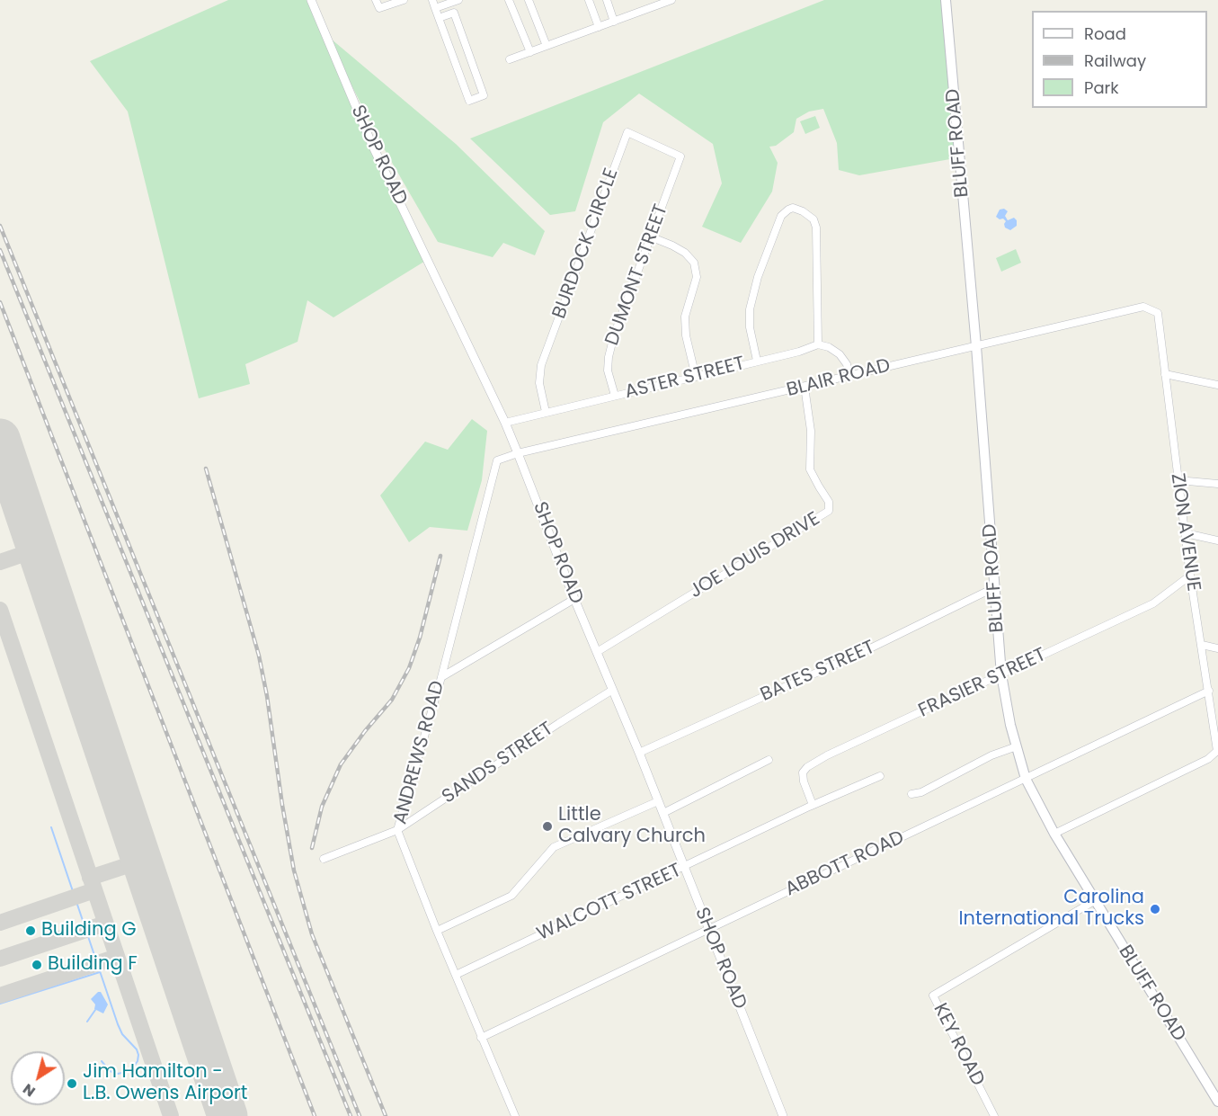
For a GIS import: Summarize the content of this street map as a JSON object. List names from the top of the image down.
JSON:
{
  "streets": {
    "main road": ["BLUFF ROAD"],
    "street": [
      "SHOP ROAD",
      "BURDOCK CIRCLE",
      "DUMONT STREET",
      "ASTER STREET",
      "BLAIR ROAD",
      "ZION AVENUE",
      "JOE LOUIS DRIVE",
      "BATES STREET",
      "FRASIER STREET",
      "ANDREWS ROAD",
      "SANDS STREET",
      "ABBOTT ROAD",
      "WALCOTT STREET",
      "KEY ROAD"
    ]
  },
  "crossings": [
    ["BLUFF ROAD", "BLAIR ROAD"],
    ["BLUFF ROAD", "BATES STREET"],
    ["BLUFF ROAD", "FRASIER STREET"],
    ["BLUFF ROAD", "ABBOTT ROAD"],
    ["BLUFF ROAD", "KEY ROAD"],
    ["SHOP ROAD", "ASTER STREET"],
    ["SHOP ROAD", "BLAIR ROAD"],
    ["SHOP ROAD", "JOE LOUIS DRIVE"],
    ["SHOP ROAD", "BATES STREET"],
    ["SHOP ROAD", "ANDREWS ROAD"],
    ["SHOP ROAD", "SANDS STREET"],
    ["SHOP ROAD", "ABBOTT ROAD"],
    ["SHOP ROAD", "WALCOTT STREET"],
    ["BURDOCK CIRCLE", "DUMONT STREET"],
    ["BURDOCK CIRCLE", "ASTER STREET"],
    ["DUMONT STREET", "ASTER STREET"],
    ["BLAIR ROAD", "ZION AVENUE"],
    ["BLAIR ROAD", "JOE LOUIS DRIVE"],
    ["BLAIR ROAD", "ANDREWS ROAD"],
    ["ZION AVENUE", "FRASIER STREET"],
    ["ZION AVENUE", "ABBOTT ROAD"],
    ["FRASIER STREET", "WALCOTT STREET"],
    ["ANDREWS ROAD", "SANDS STREET"],
    ["ANDREWS ROAD", "ABBOTT ROAD"],
    ["ANDREWS ROAD", "WALCOTT STREET"]
  ],
  "places": [
    "Little Calvary Church",
    "Carolina International Trucks",
    "Building G",
    "Building F",
    "Jim Hamilton - L.B. Owens Airport"
  ],
  "legend": ["Road", "Railway", "Park"],
  "north": "bottom left"
}
